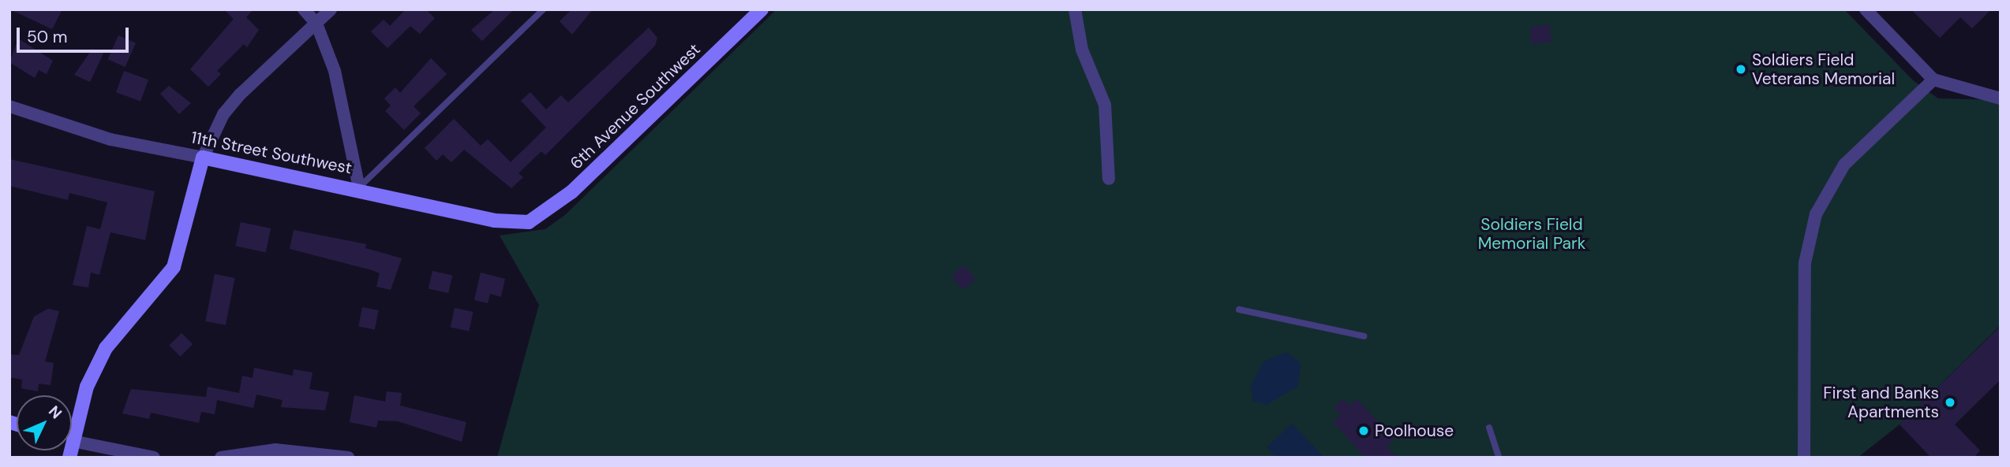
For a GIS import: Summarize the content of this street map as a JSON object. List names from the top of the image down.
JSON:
{
  "streets": {
    "street": ["6th Avenue Southwest", "11th Street Southwest"]
  },
  "crossings": [
    ["6th Avenue Southwest", "11th Street Southwest"]
  ],
  "parks": ["Soldiers Field Memorial Park"],
  "places": ["Soldiers Field Veterans Memorial", "First and Banks Apartments", "Poolhouse"],
  "scale_bar": "50 m",
  "north": "top right"
}
